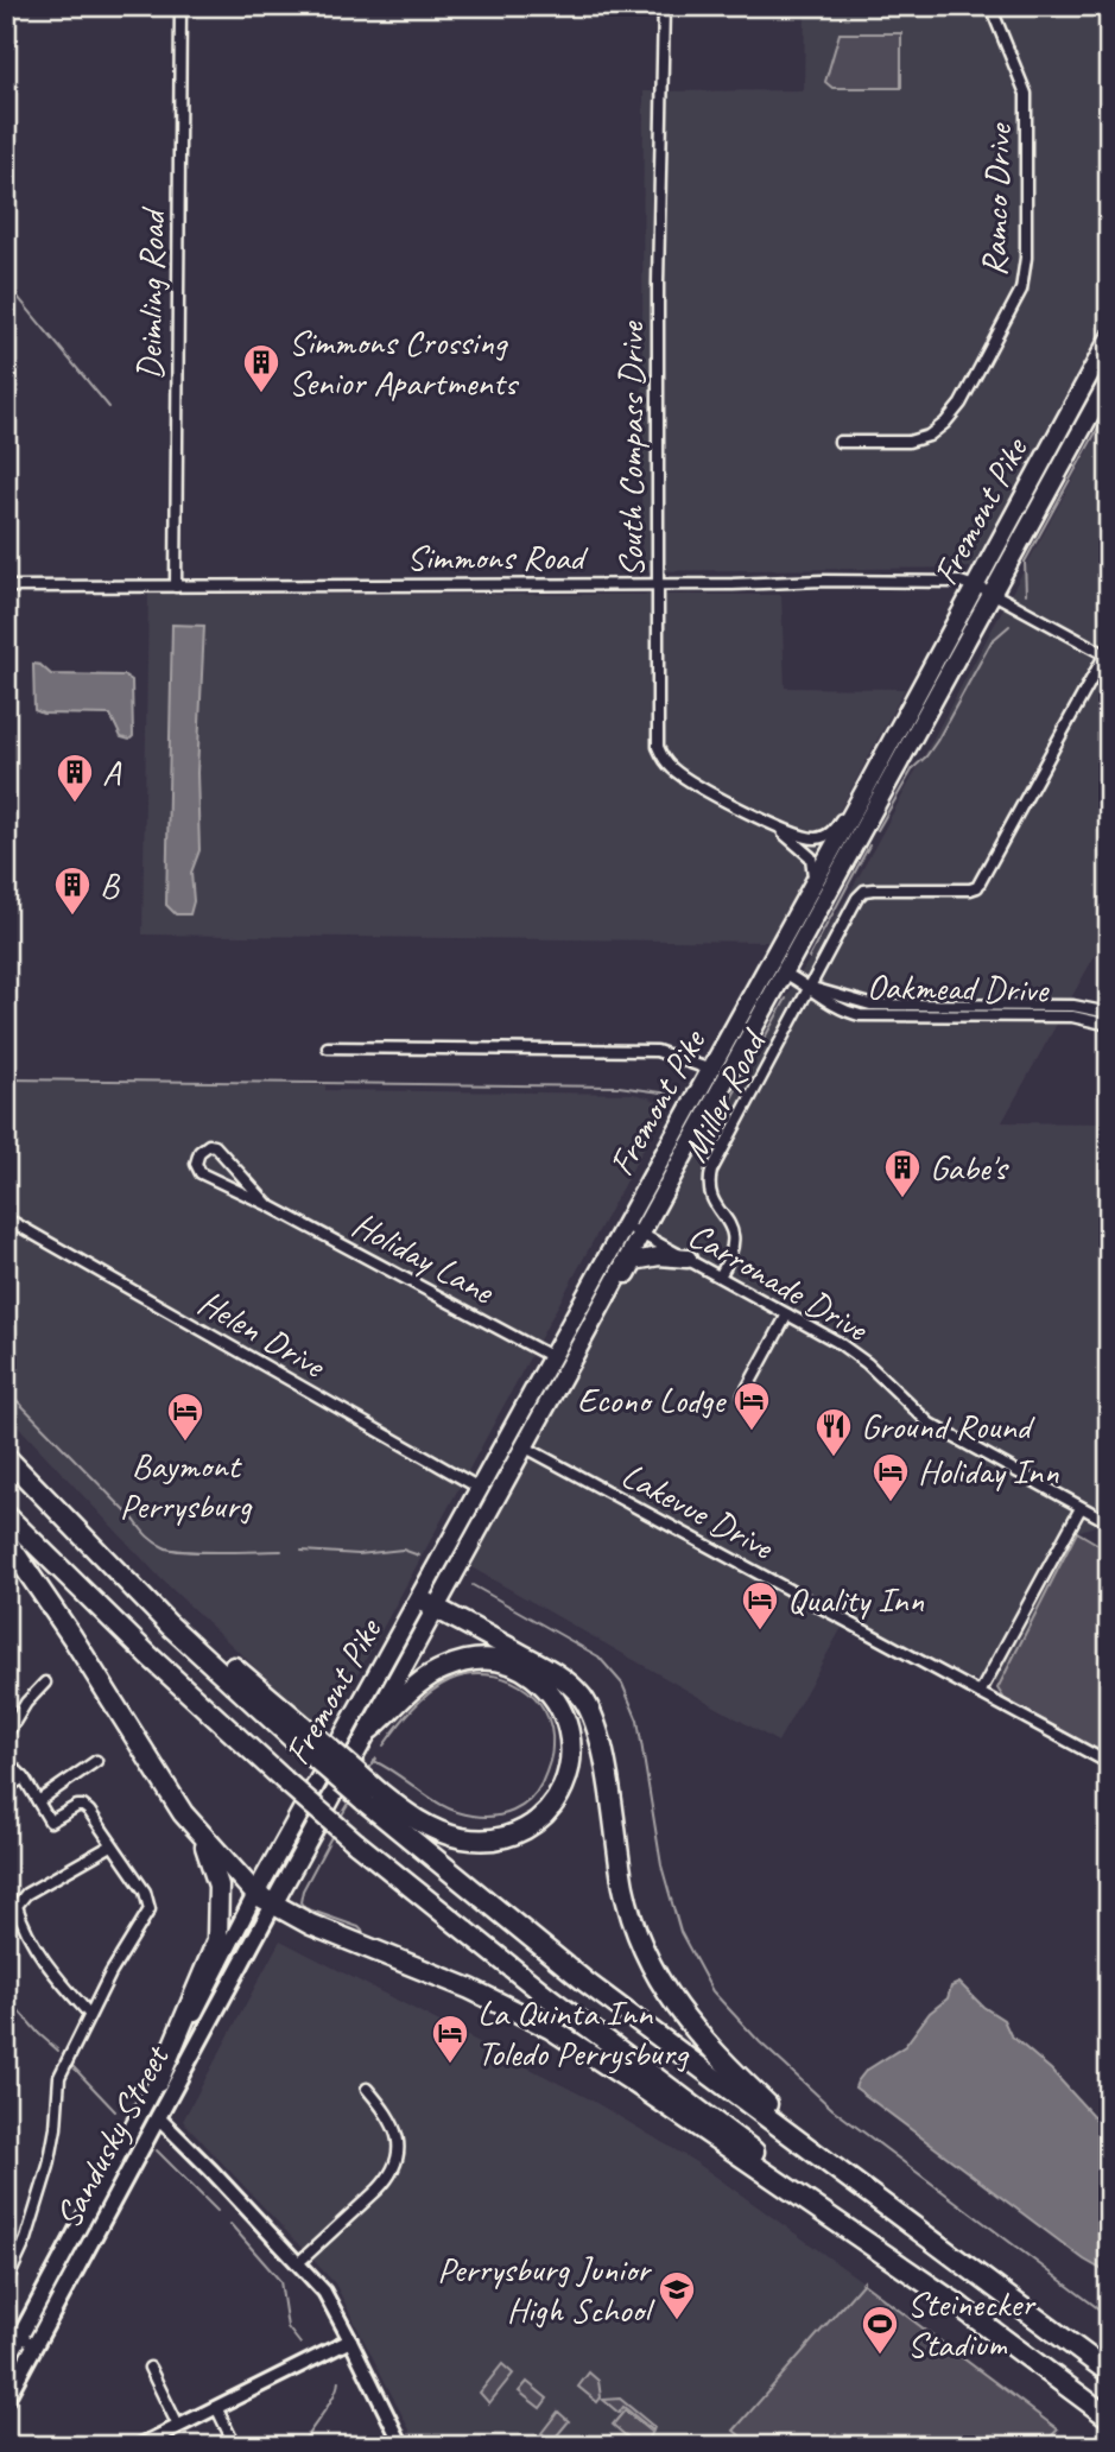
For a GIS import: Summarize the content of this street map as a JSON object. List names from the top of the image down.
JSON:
{
  "streets": {
    "highway": ["Fremont Pike"],
    "main road": ["Sandusky Street"],
    "street": [
      "Ramco Drive",
      "Deimling Road",
      "South Compass Drive",
      "Simmons Road",
      "Oakmead Drive",
      "Miller Road",
      "Holiday Lane",
      "Carronade Drive",
      "Helen Drive",
      "Lakevue Drive"
    ]
  },
  "crossings": [
    ["Deimling Road", "Simmons Road"],
    ["South Compass Drive", "Fremont Pike"],
    ["South Compass Drive", "Simmons Road"],
    ["Fremont Pike", "Simmons Road"],
    ["Fremont Pike", "Oakmead Drive"],
    ["Fremont Pike", "Holiday Lane"],
    ["Fremont Pike", "Carronade Drive"],
    ["Fremont Pike", "Helen Drive"],
    ["Fremont Pike", "Lakevue Drive"],
    ["Fremont Pike", "Sandusky Street"],
    ["Simmons Road", "Miller Road"],
    ["Oakmead Drive", "Miller Road"],
    ["Miller Road", "Carronade Drive"]
  ],
  "places": {
    "building": [
      "Simmons Crossing Senior Apartments",
      "A",
      "B",
      "Gabe's"
    ],
    "hotel": [
      "Econo Lodge",
      "Baymont Perrysburg",
      "Holiday Inn",
      "Quality Inn",
      "La Quinta Inn Toledo Perrysburg"
    ],
    "restaurant": ["Ground Round"],
    "school or university": ["Perrysburg Junior High School"],
    "sports": ["Steinecker Stadium"]
  }
}
